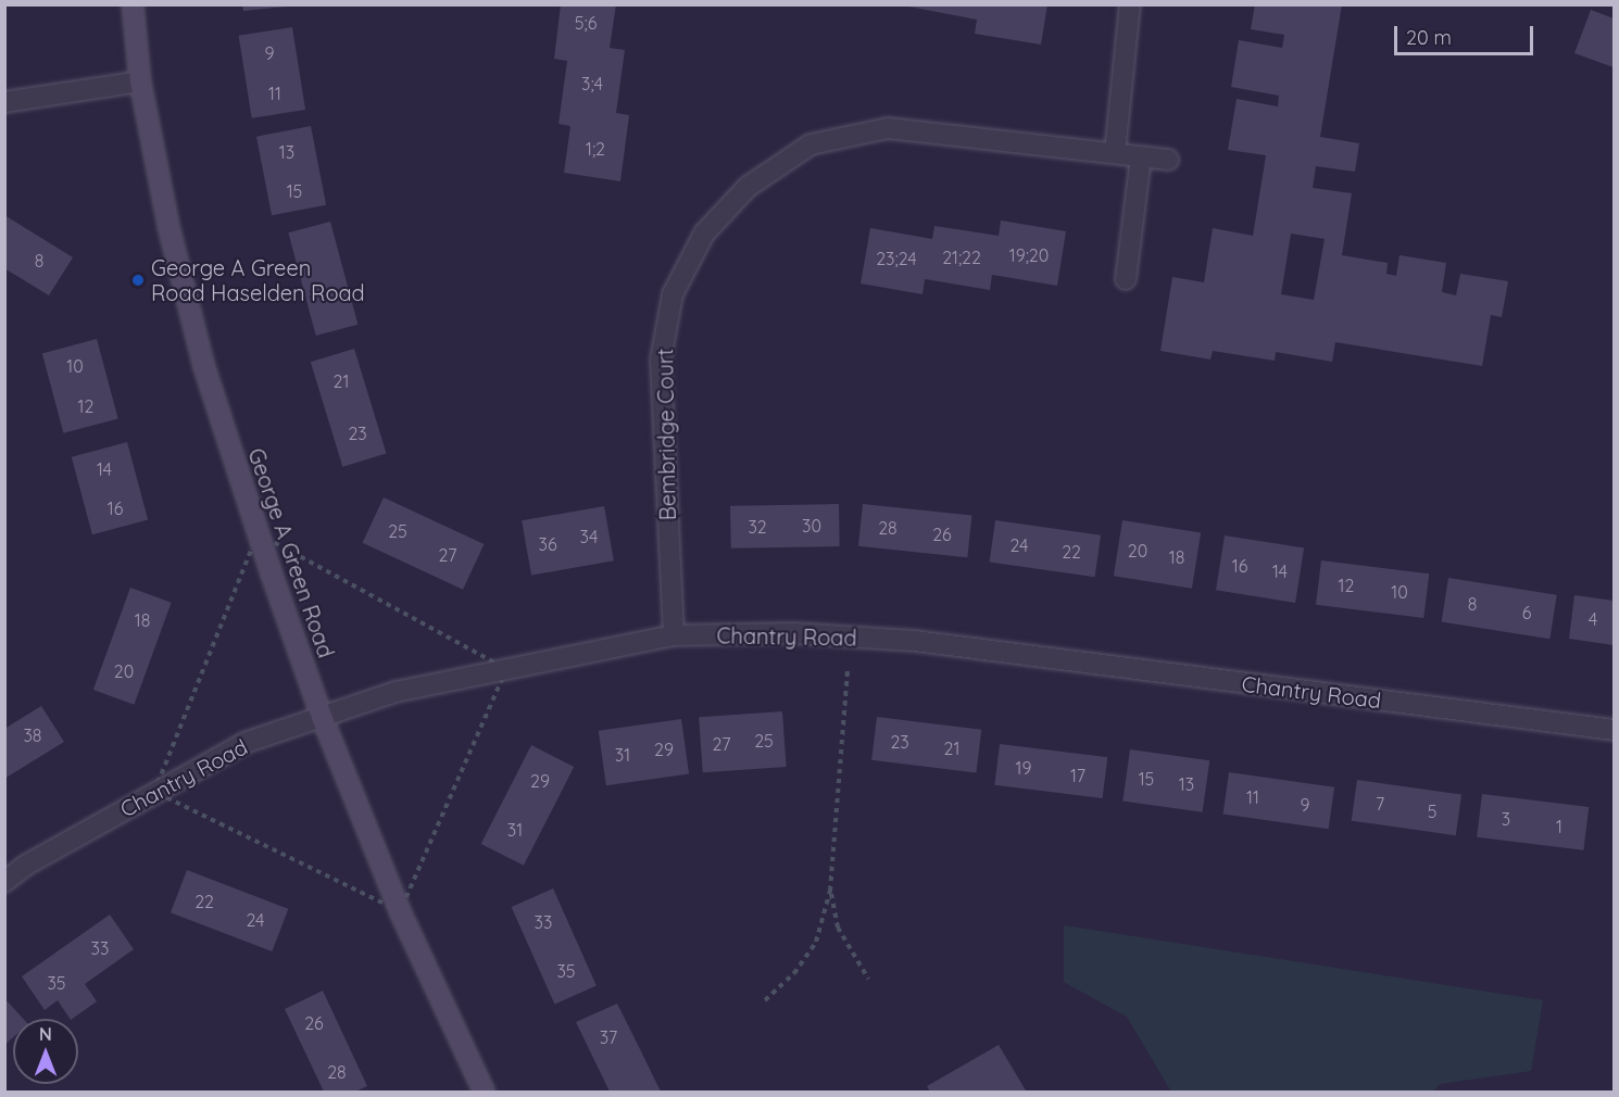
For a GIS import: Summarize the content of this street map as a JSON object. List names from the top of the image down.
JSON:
{
  "streets": {
    "main road": ["George A Green Road"],
    "street": ["Bembridge Court", "Chantry Road"]
  },
  "crossings": [
    ["Bembridge Court", "Chantry Road"],
    ["George A Green Road", "Chantry Road"]
  ],
  "places": ["George A Green Road Haselden Road"],
  "house_numbers": [
    "5;6",
    "9",
    "3;4",
    "11",
    "1;2",
    "13",
    "15",
    "19;20",
    "21;22",
    "23;24",
    "8",
    "10",
    "21",
    "12",
    "23",
    "14",
    "16",
    "30",
    "32",
    "28",
    "25",
    "26",
    "34",
    "36",
    "24",
    "20",
    "22",
    "27",
    "18",
    "16",
    "14",
    "12",
    "10",
    "8",
    "6",
    "4",
    "18",
    "20",
    "38",
    "25",
    "23",
    "27",
    "21",
    "29",
    "31",
    "19",
    "17",
    "15",
    "29",
    "13",
    "11",
    "7",
    "9",
    "5",
    "3",
    "1",
    "31",
    "22",
    "24",
    "33",
    "33",
    "35",
    "35",
    "26",
    "37",
    "28"
  ],
  "scale_bar": "20 m",
  "north": "top"
}
